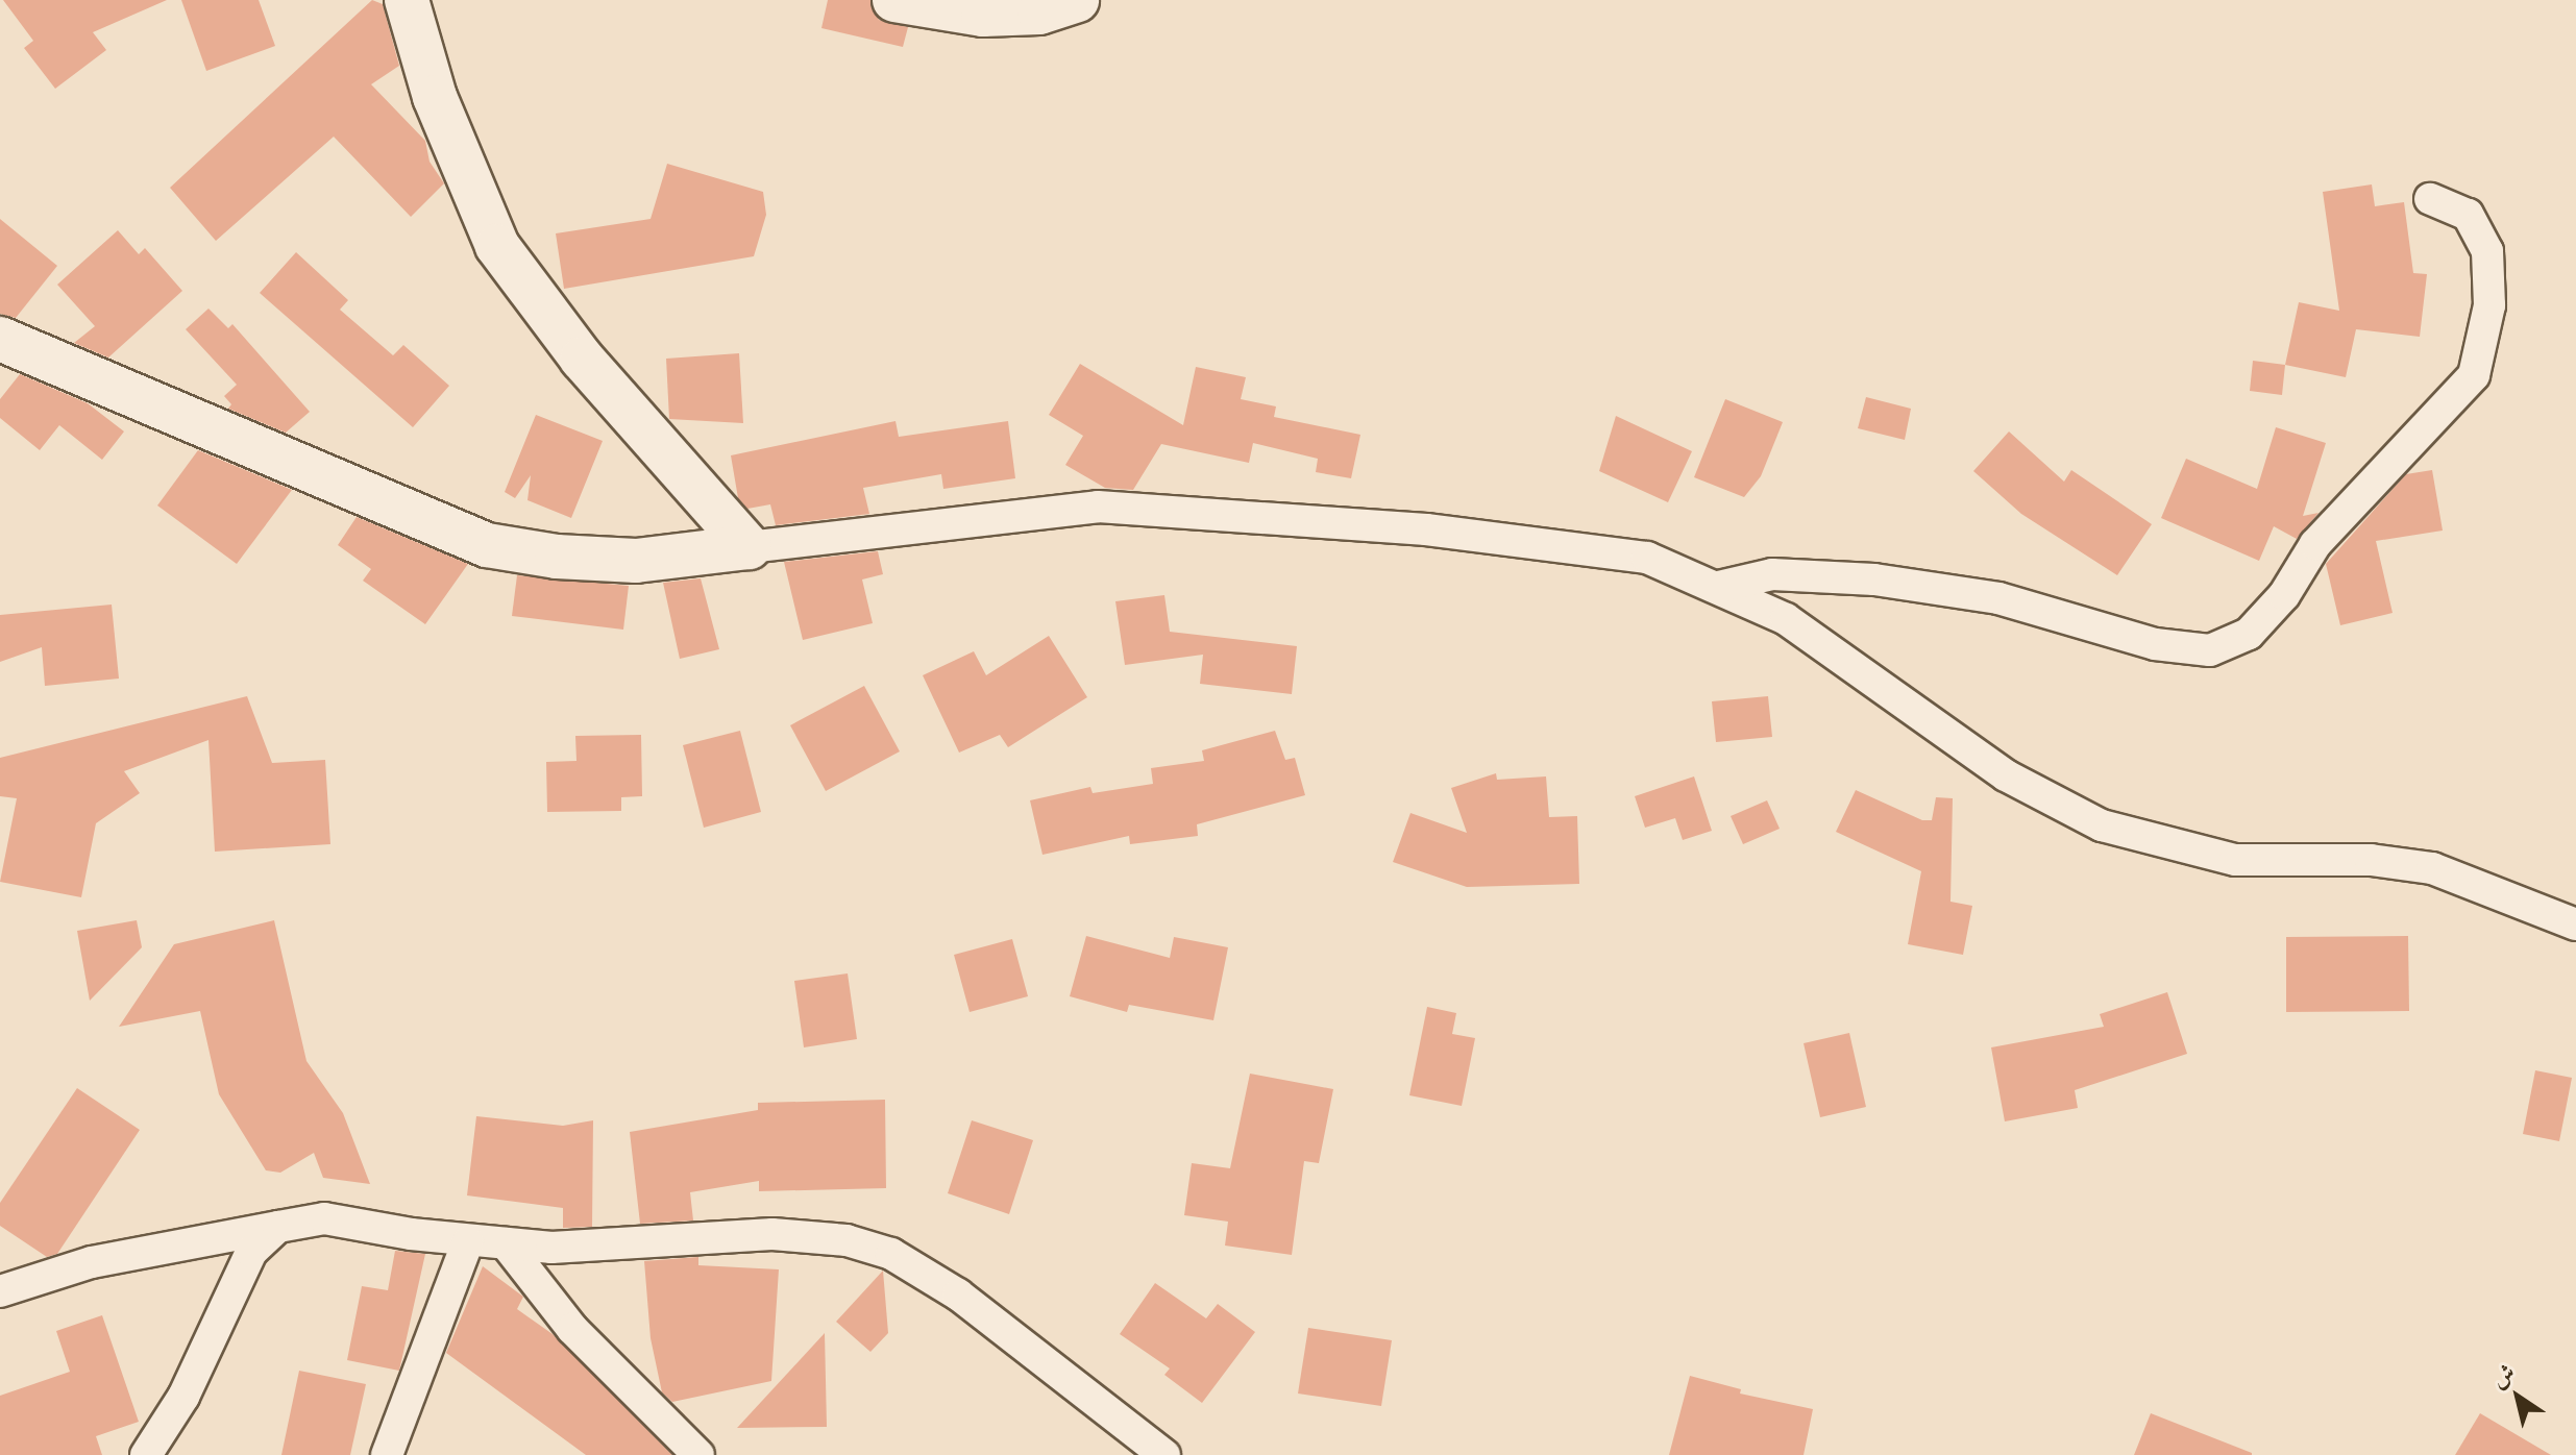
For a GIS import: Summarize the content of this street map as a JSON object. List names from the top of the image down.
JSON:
{
  "north": "top left"
}
